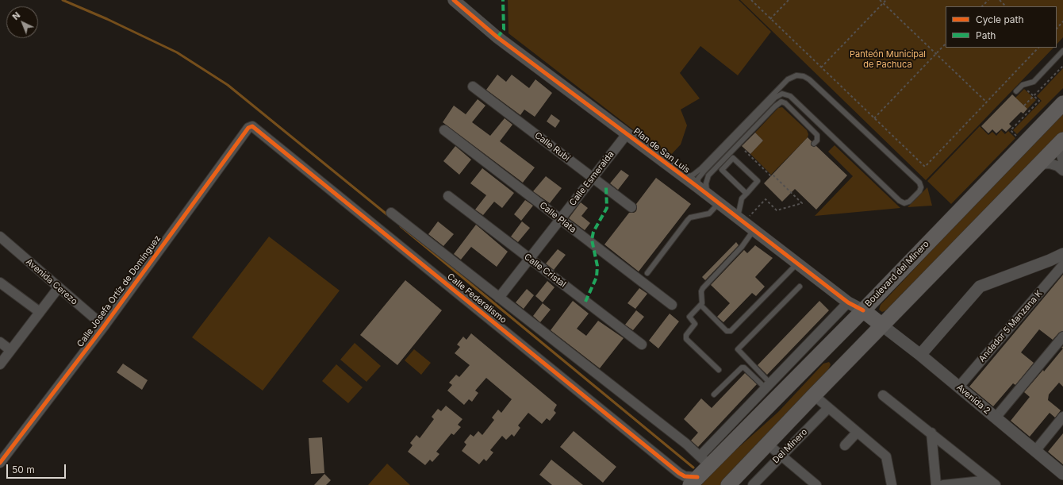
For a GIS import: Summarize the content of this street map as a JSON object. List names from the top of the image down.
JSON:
{
  "streets": {
    "main road": ["Boulevard del Minero"],
    "street": [
      "Calle Rubí",
      "Plan de San Luis",
      "Calle Esmeralda",
      "Calle Plata",
      "Calle Cristal",
      "Avenida Cerezo",
      "Calle Josefa Ortíz de Domínguez",
      "Calle Federalismo",
      "Andador 5 Manzana K",
      "Avenida 2",
      "Del Minero"
    ]
  },
  "crossings": [
    ["Calle Rubí", "Calle Esmeralda"],
    ["Plan de San Luis", "Calle Esmeralda"],
    ["Plan de San Luis", "Boulevard del Minero"],
    ["Calle Esmeralda", "Calle Plata"],
    ["Calle Esmeralda", "Calle Cristal"],
    ["Calle Esmeralda", "Calle Federalismo"],
    ["Boulevard del Minero", "Calle Federalismo"],
    ["Avenida Cerezo", "Calle Josefa Ortíz de Domínguez"],
    ["Calle Josefa Ortíz de Domínguez", "Calle Federalismo"],
    ["Andador 5 Manzana K", "Avenida 2"]
  ],
  "parks": ["Panteón Municipal de Pachuca"],
  "legend": ["Cycle path", "Path"],
  "scale_bar": "50 m",
  "north": "top left"
}
